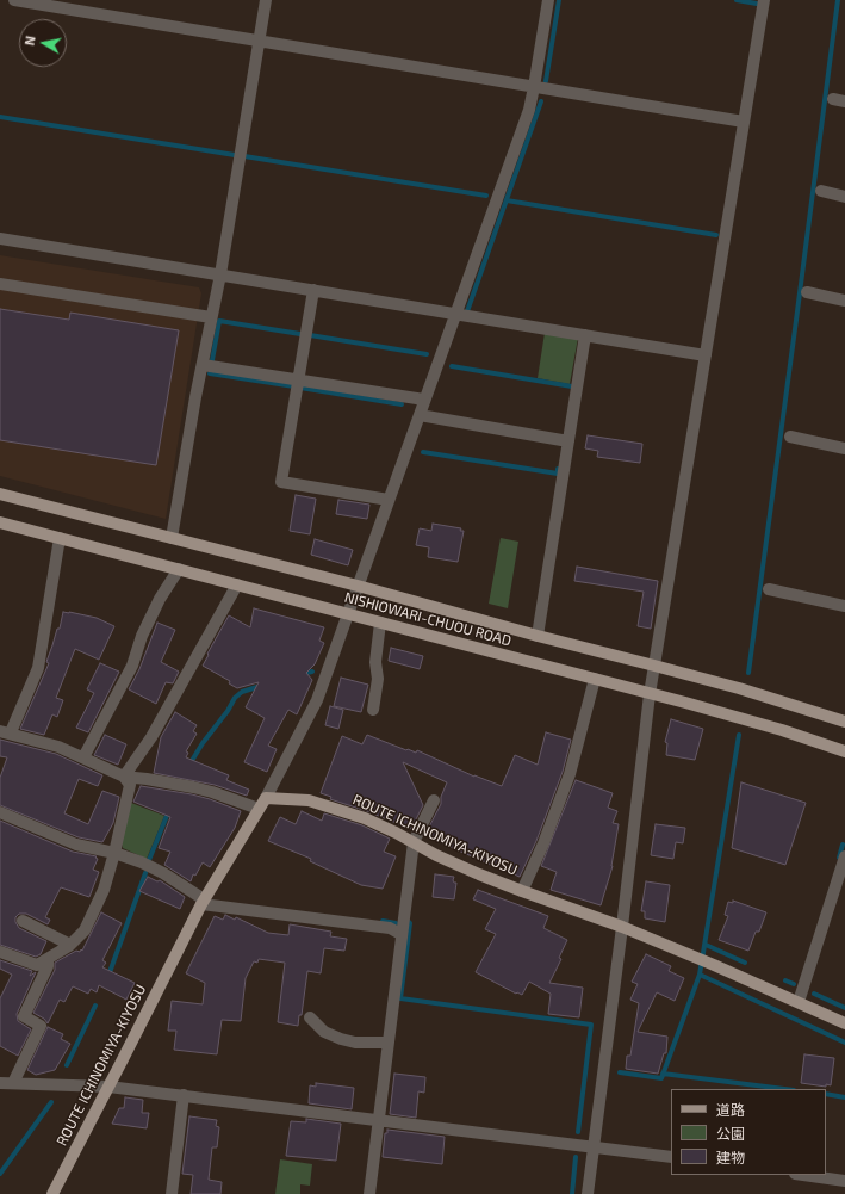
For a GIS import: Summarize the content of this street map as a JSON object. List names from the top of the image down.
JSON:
{
  "streets": {
    "main road": ["NISHIOWARI-CHUOU ROAD", "ROUTE ICHINOMIYA-KIYOSU"]
  },
  "legend": ["道路", "公園", "建物"],
  "north": "left"
}
